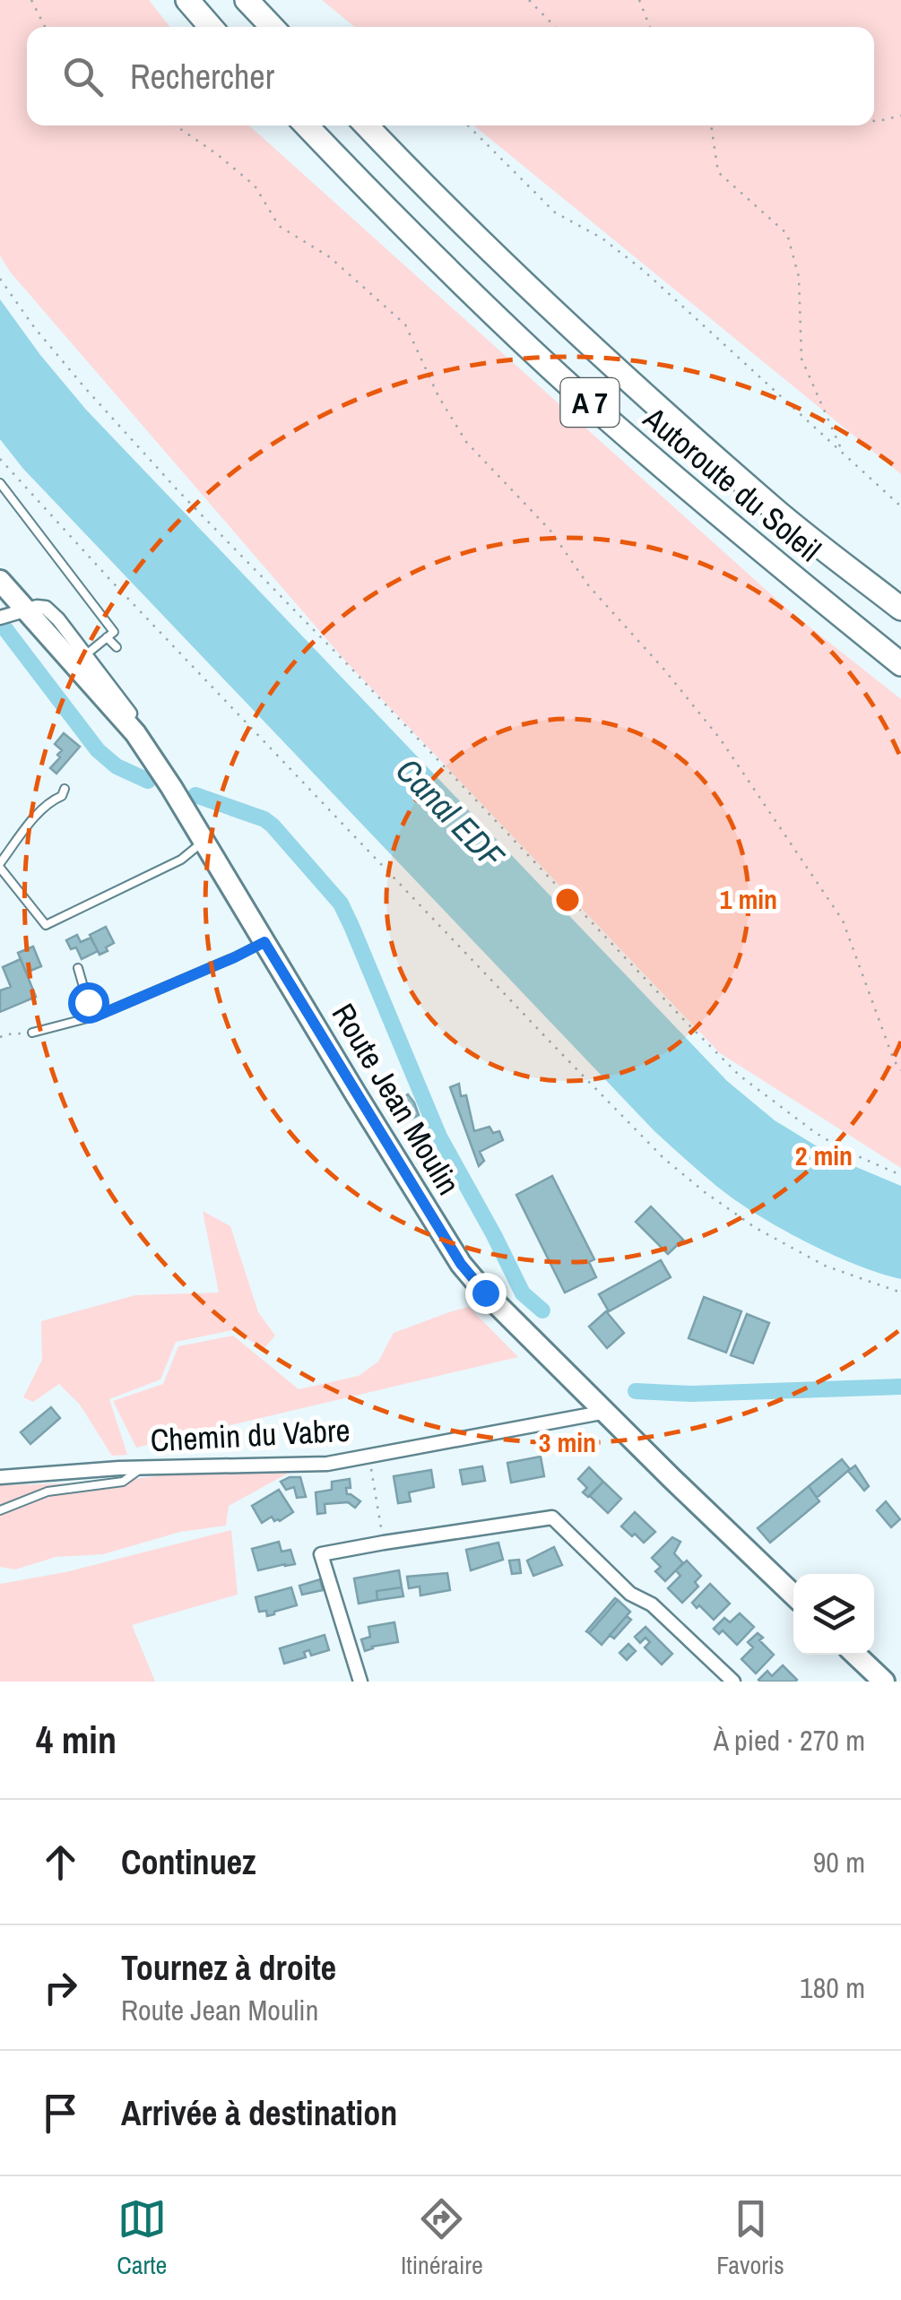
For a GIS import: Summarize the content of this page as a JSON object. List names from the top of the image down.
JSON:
{
  "streets": {
    "highway": ["A 7", "Autoroute du Soleil"],
    "main road": ["Route Jean Moulin"],
    "street": ["Chemin du Vabre"]
  },
  "crossings": [
    ["Route Jean Moulin", "Chemin du Vabre"]
  ],
  "water": ["Canal EDF"],
  "page": {
    "search": "Rechercher",
    "heading": ["4 min", "À pied · 270 m"],
    "list": [
      ["Continuez", "90 m"],
      ["Tournez à droite", "Route Jean Moulin", "180 m"],
      "Arrivée à destination"
    ],
    "nav": ["Carte", "Itinéraire", "Favoris"]
  },
  "rings": ["1 min", "2 min", "3 min"]
}
